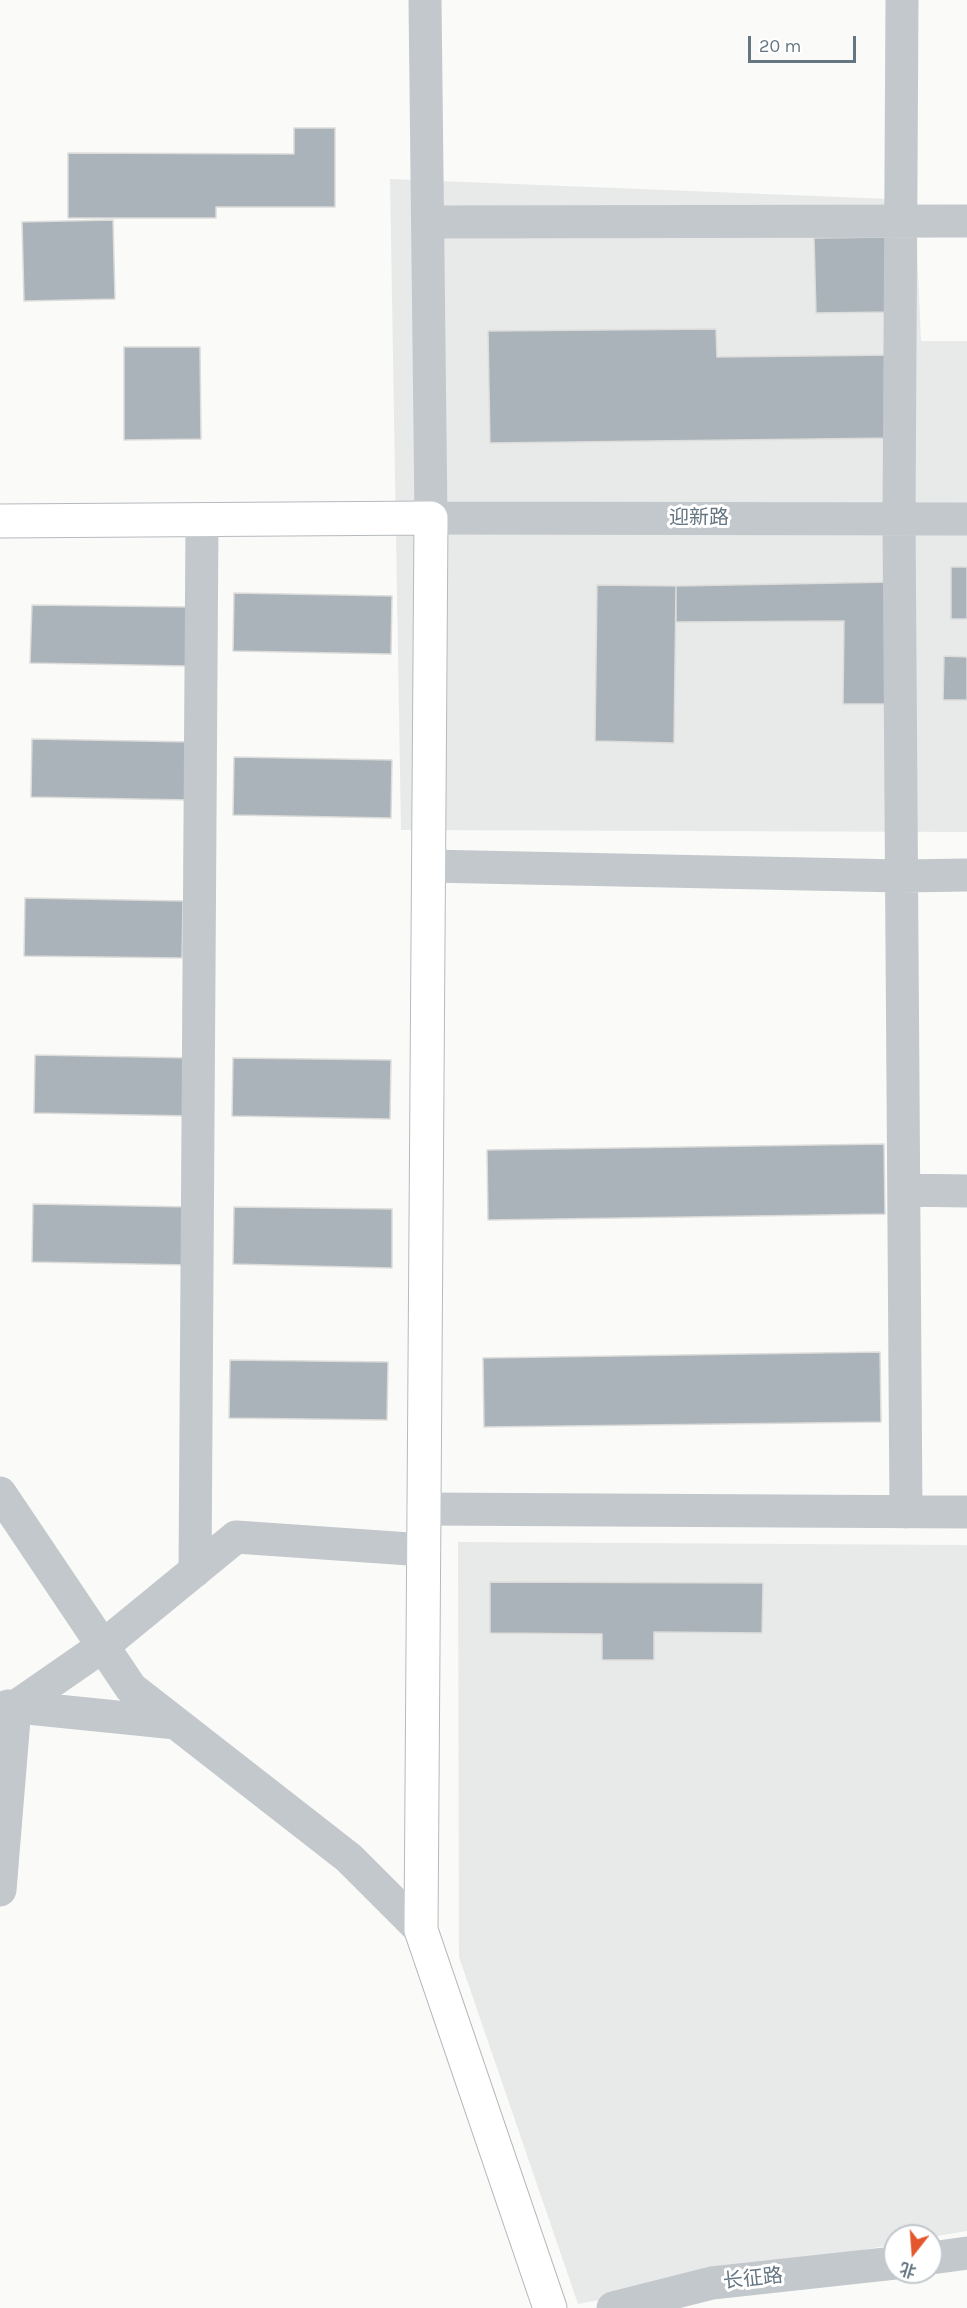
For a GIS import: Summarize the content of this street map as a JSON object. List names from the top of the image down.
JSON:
{
  "streets": {
    "street": ["迎新路", "长征路"]
  },
  "scale_bar": "20 m",
  "north": "bottom"
}
